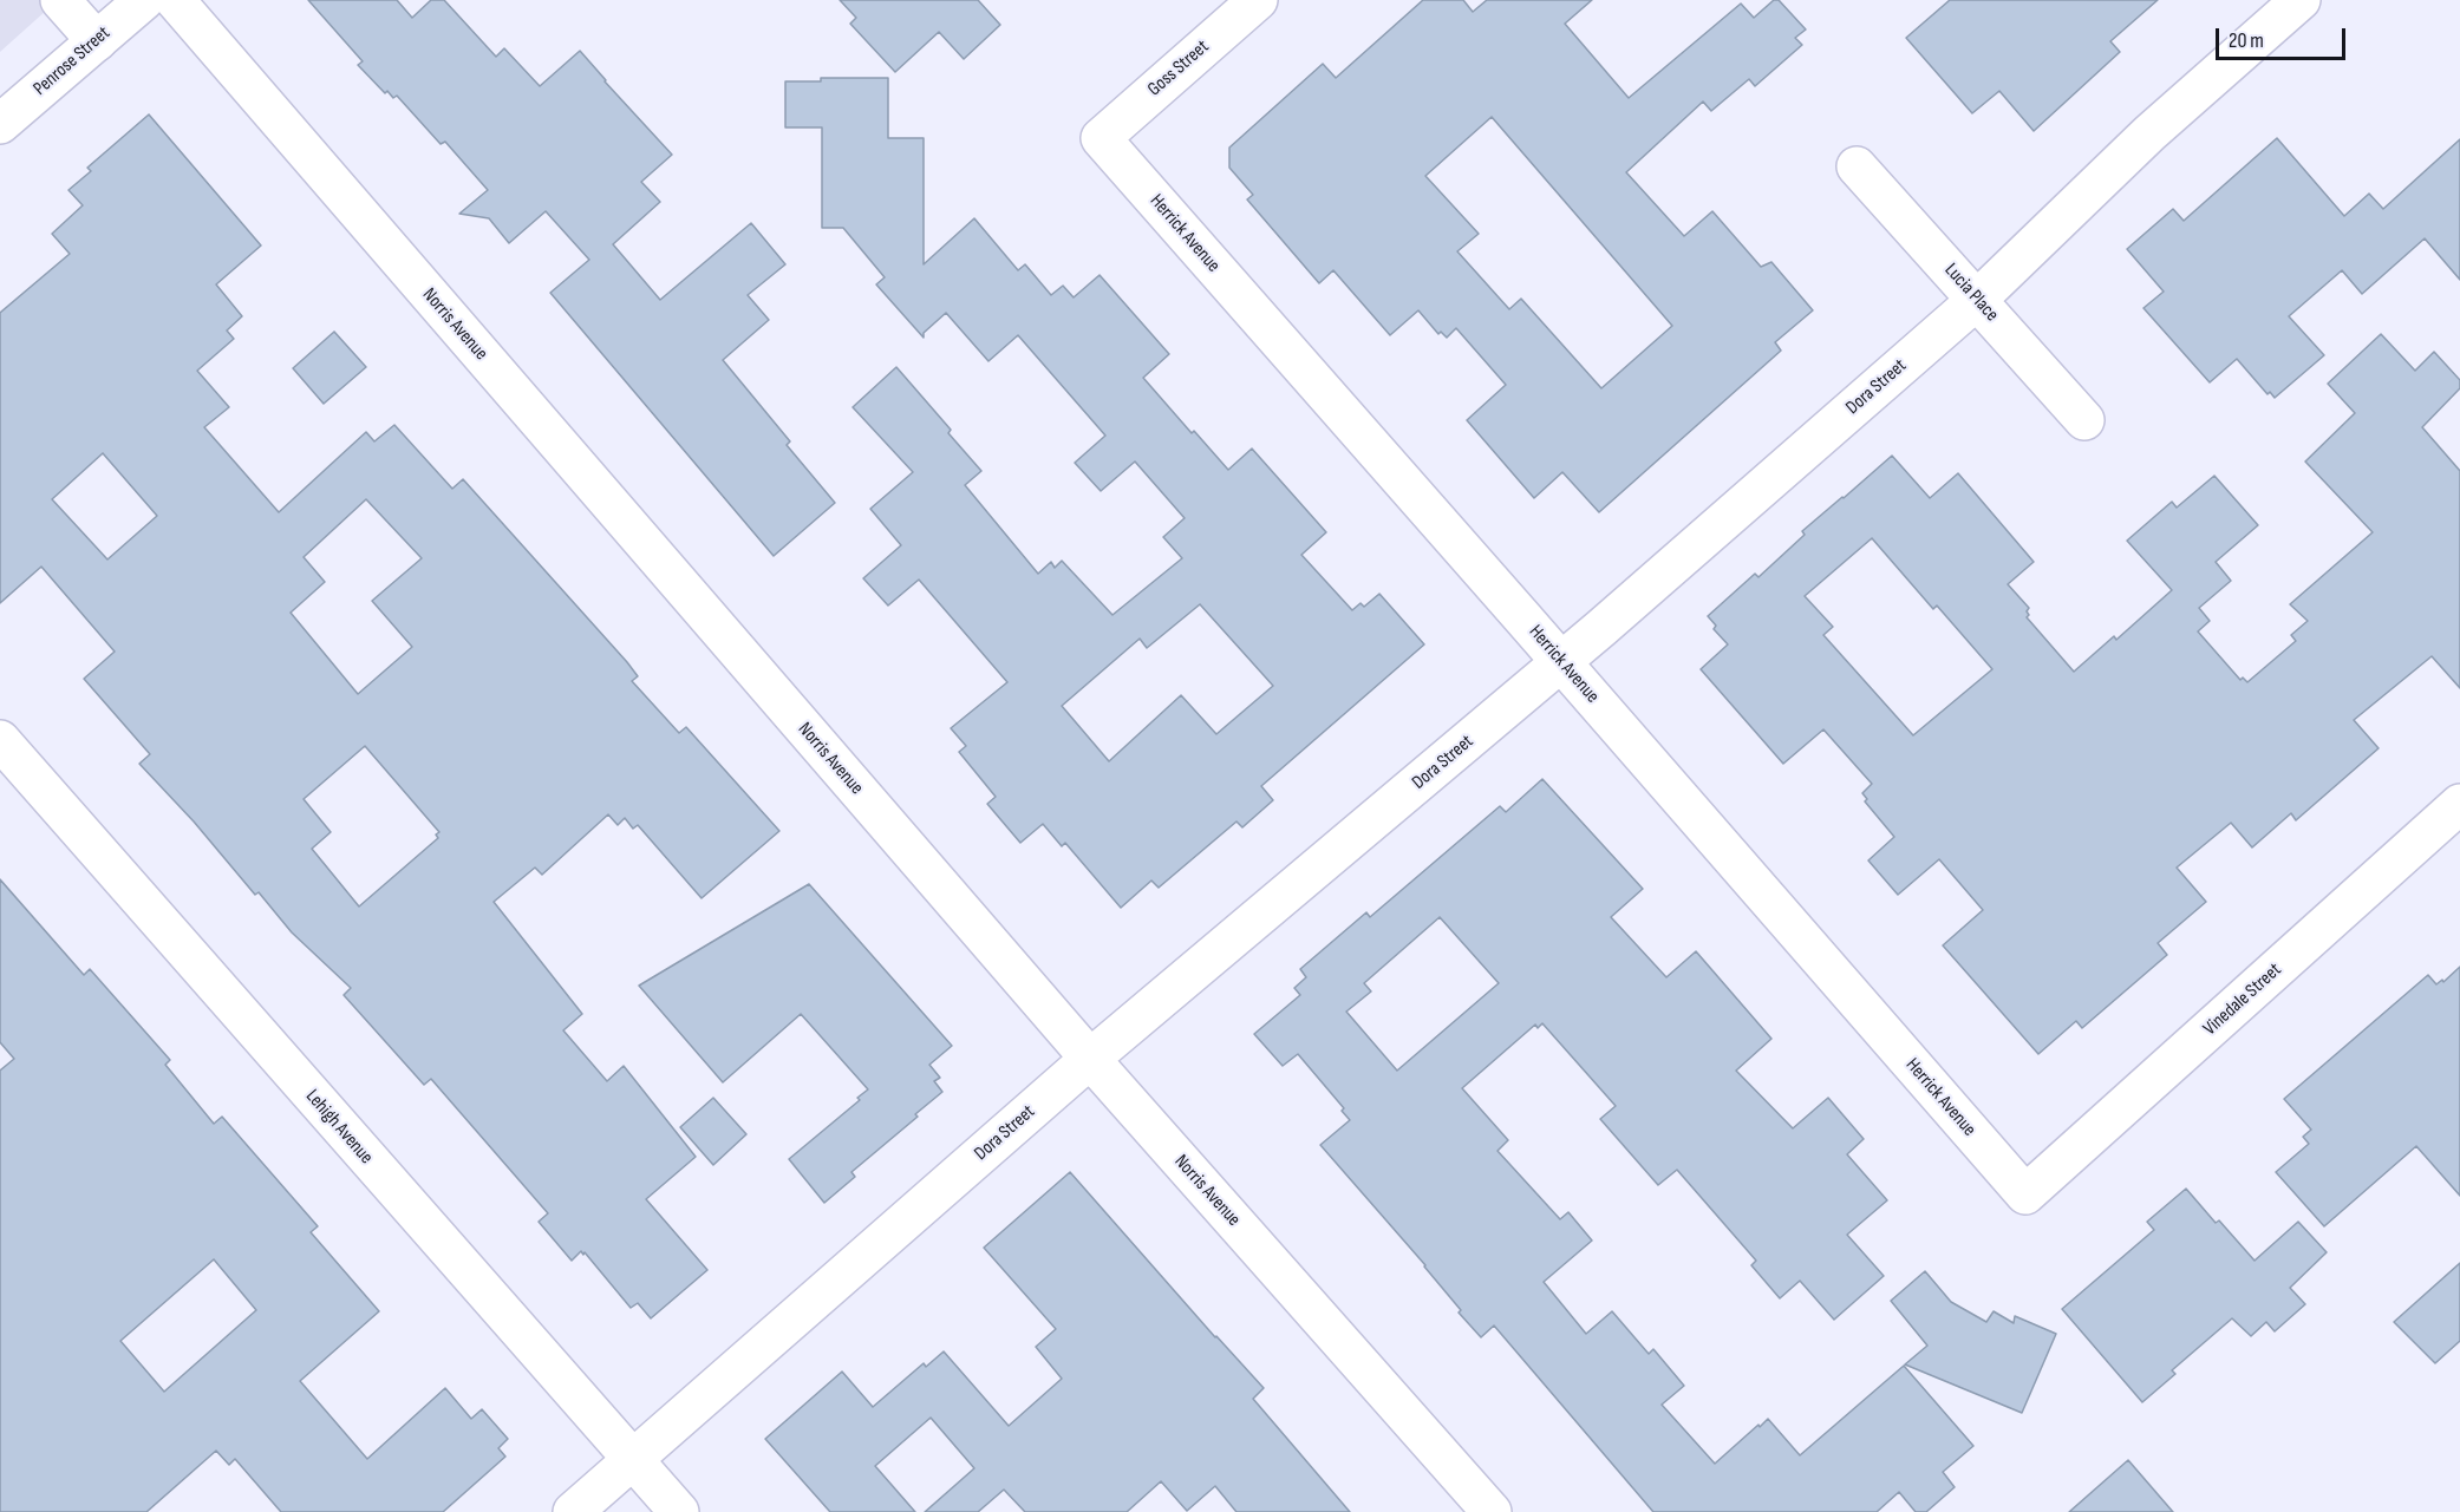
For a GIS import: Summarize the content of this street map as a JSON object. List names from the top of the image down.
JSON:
{
  "streets": {
    "street": [
      "Penrose Street",
      "Goss Street",
      "Herrick Avenue",
      "Lucia Place",
      "Norris Avenue",
      "Dora Street",
      "Vinedale Street",
      "Lehigh Avenue"
    ]
  },
  "crossings": [
    ["Goss Street", "Herrick Avenue"],
    ["Herrick Avenue", "Dora Street"],
    ["Herrick Avenue", "Vinedale Street"],
    ["Lucia Place", "Dora Street"],
    ["Norris Avenue", "Dora Street"],
    ["Dora Street", "Lehigh Avenue"]
  ],
  "scale_bar": "20 m"
}
